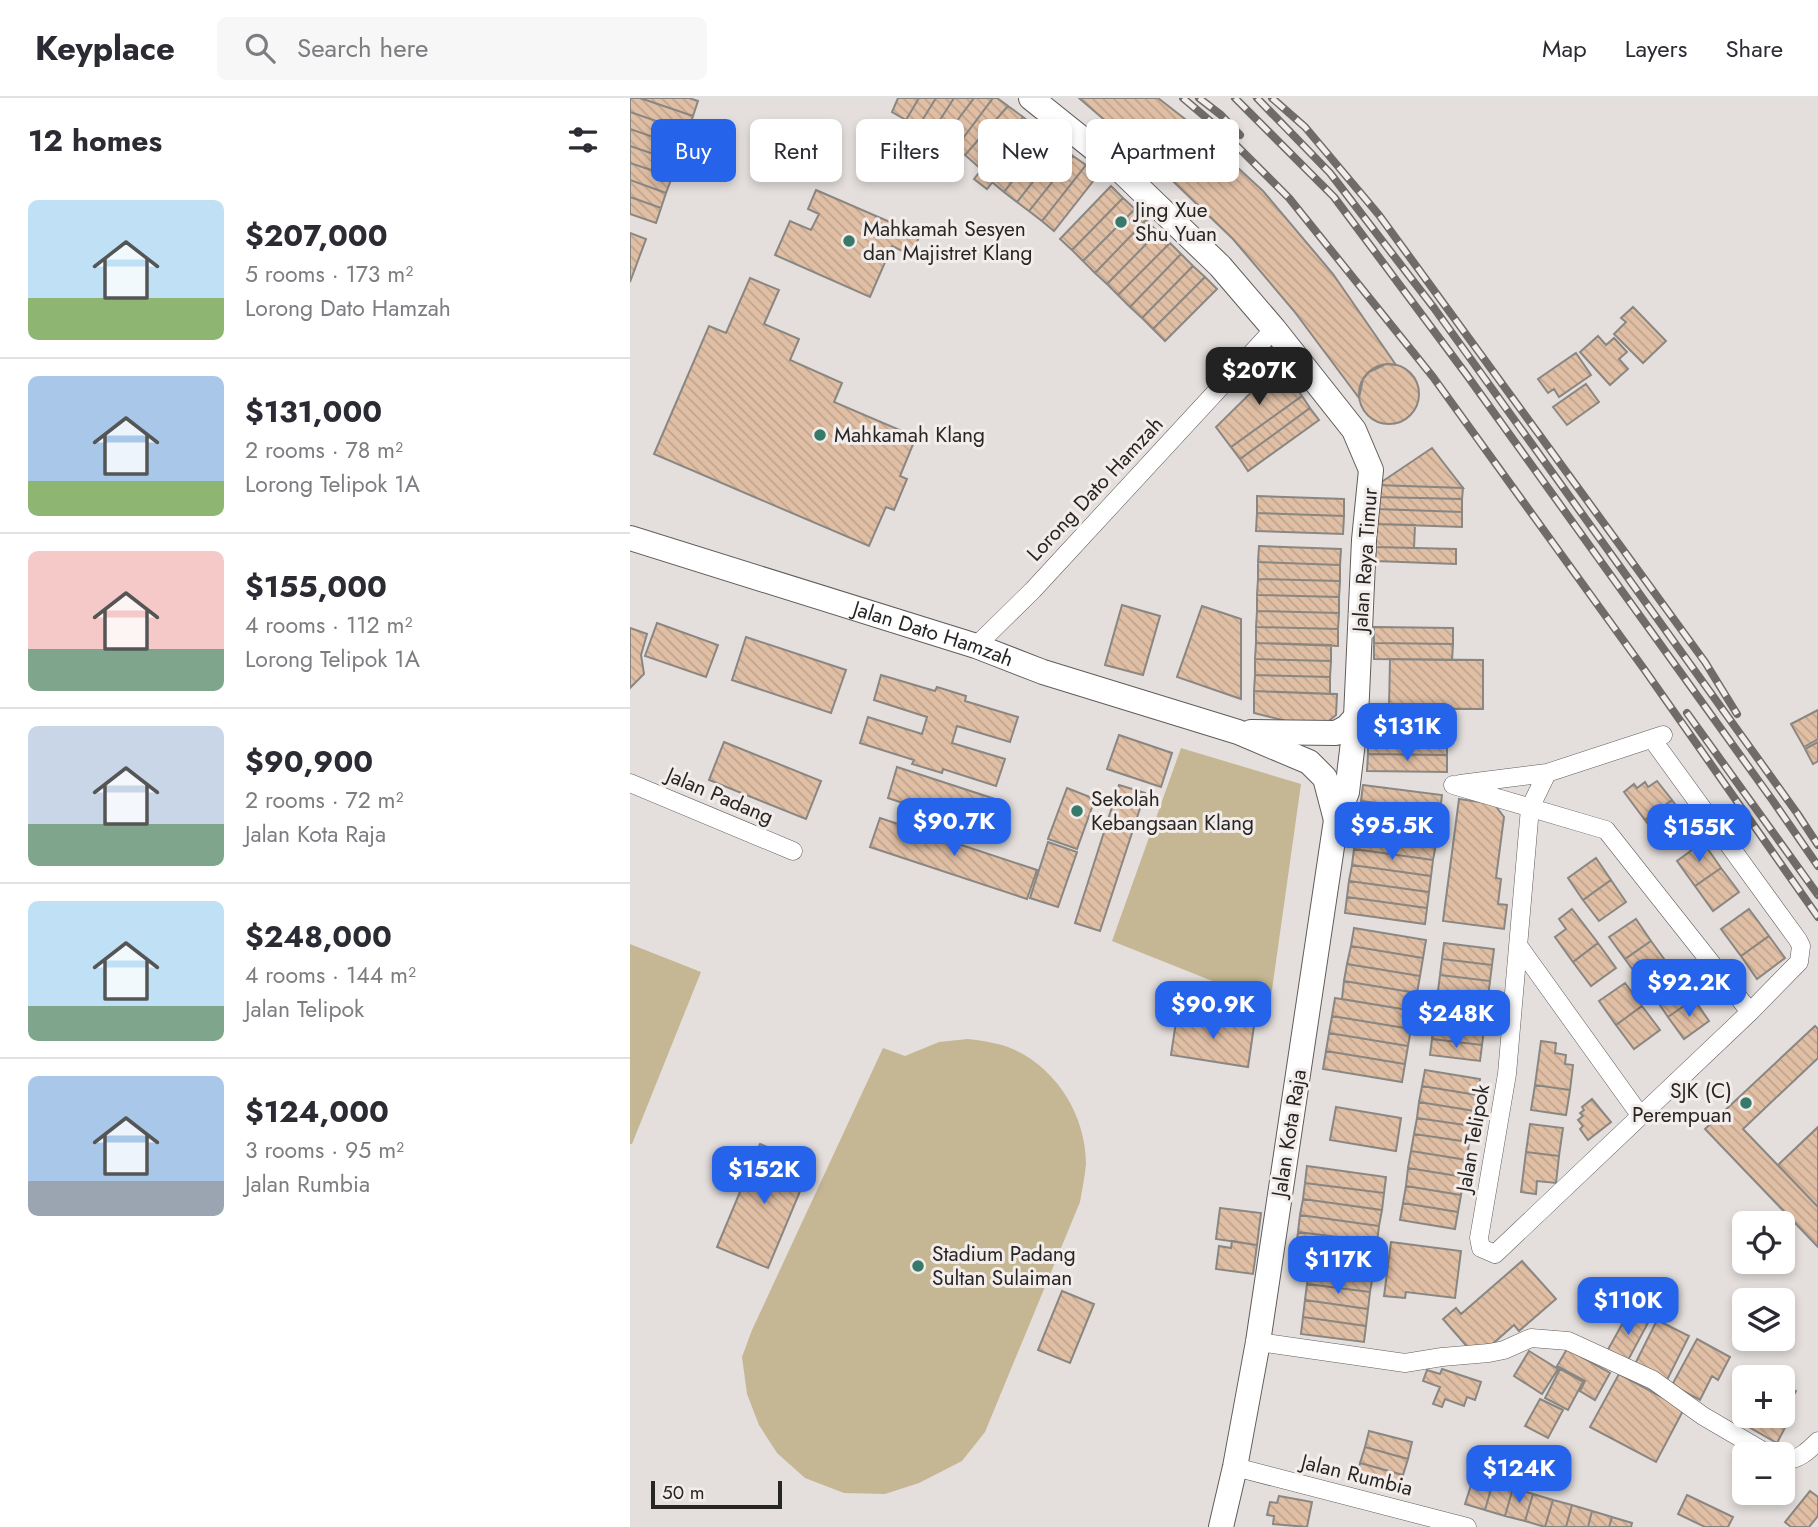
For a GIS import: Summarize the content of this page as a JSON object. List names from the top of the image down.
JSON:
{
  "streets": {
    "main road": ["Jalan Raya Timur", "Jalan Dato Hamzah", "Jalan Kota Raja"],
    "street": [
      "Lorong Dato Hamzah",
      "Jalan Padang",
      "Jalan Telipok",
      "Jalan Rumbia"
    ]
  },
  "crossings": [
    ["Lorong Dato Hamzah", "Jalan Raya Timur"],
    ["Lorong Dato Hamzah", "Jalan Dato Hamzah"],
    ["Jalan Raya Timur", "Jalan Kota Raja"],
    ["Jalan Kota Raja", "Jalan Rumbia"]
  ],
  "places": [
    "Jing Xue Shu Yuan",
    "Mahkamah Sesyen dan Majistret Klang",
    "Mahkamah Klang",
    "Sekolah Kebangsaan Klang",
    "SJK (C) Perempuan",
    "Stadium Padang Sultan Sulaiman"
  ],
  "scale_bar": "50 m",
  "page": {
    "header": "Keyplace",
    "search": "Search here",
    "nav": ["Map", "Layers", "Share"],
    "heading": "12 homes",
    "chip": [
      "Buy",
      "Rent",
      "Filters",
      "New",
      "Apartment"
    ],
    "list": [
      {
        "name": "$207,000",
        "note": "5 rooms · 173 m² · Lorong Dato Hamzah"
      },
      {
        "name": "$131,000",
        "note": "2 rooms · 78 m² · Lorong Telipok 1A"
      },
      {
        "name": "$155,000",
        "note": "4 rooms · 112 m² · Lorong Telipok 1A"
      },
      {
        "name": "$90,900",
        "note": "2 rooms · 72 m² · Jalan Kota Raja"
      },
      {
        "name": "$248,000",
        "note": "4 rooms · 144 m² · Jalan Telipok"
      },
      {
        "name": "$124,000",
        "note": "3 rooms · 95 m² · Jalan Rumbia"
      }
    ],
    "price": [
      "$207K",
      "$131K",
      "$90.7K",
      "$95.5K",
      "$155K",
      "$92.2K",
      "$90.9K",
      "$248K",
      "$152K",
      "$117K",
      "$110K",
      "$124K"
    ],
    "map_buttons": ["+", "−"],
    "scale": "50 m"
  }
}
